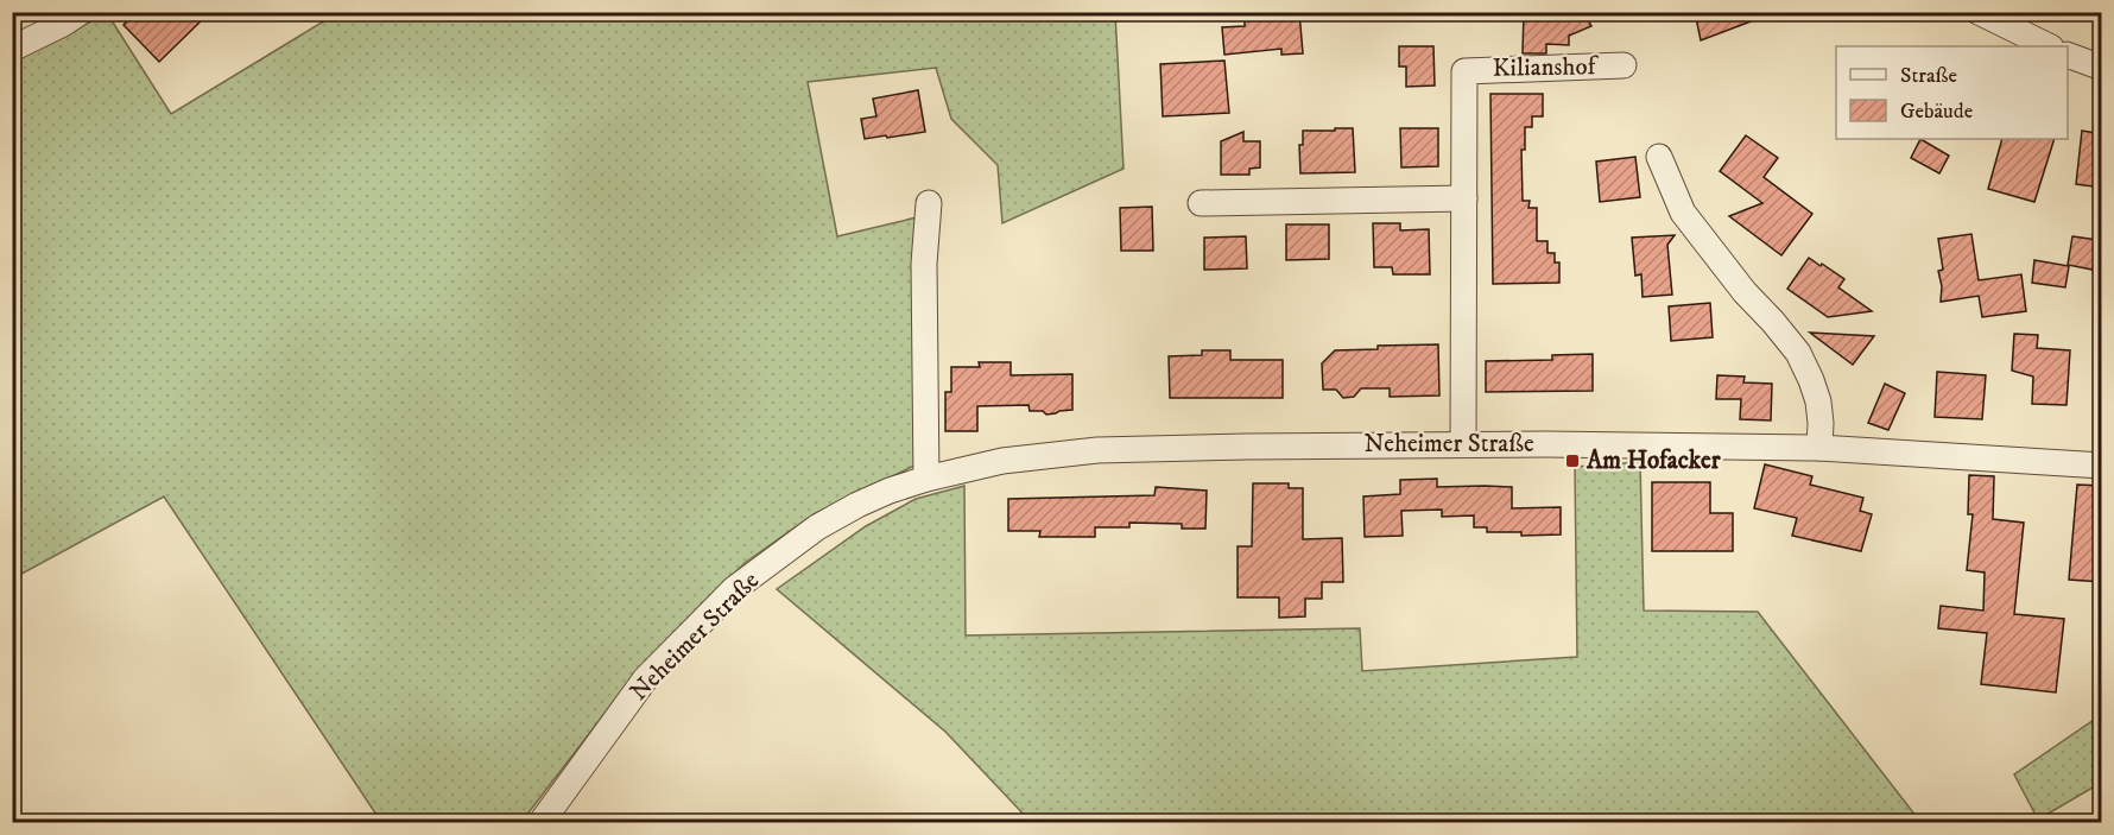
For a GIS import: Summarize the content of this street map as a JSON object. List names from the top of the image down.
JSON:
{
  "streets": {
    "street": ["Kilianshof", "Neheimer Straße"]
  },
  "crossings": [
    ["Kilianshof", "Neheimer Straße"]
  ],
  "places": {
    "transit": ["Am Hofacker"]
  },
  "legend": ["Straße", "Gebäude"]
}
